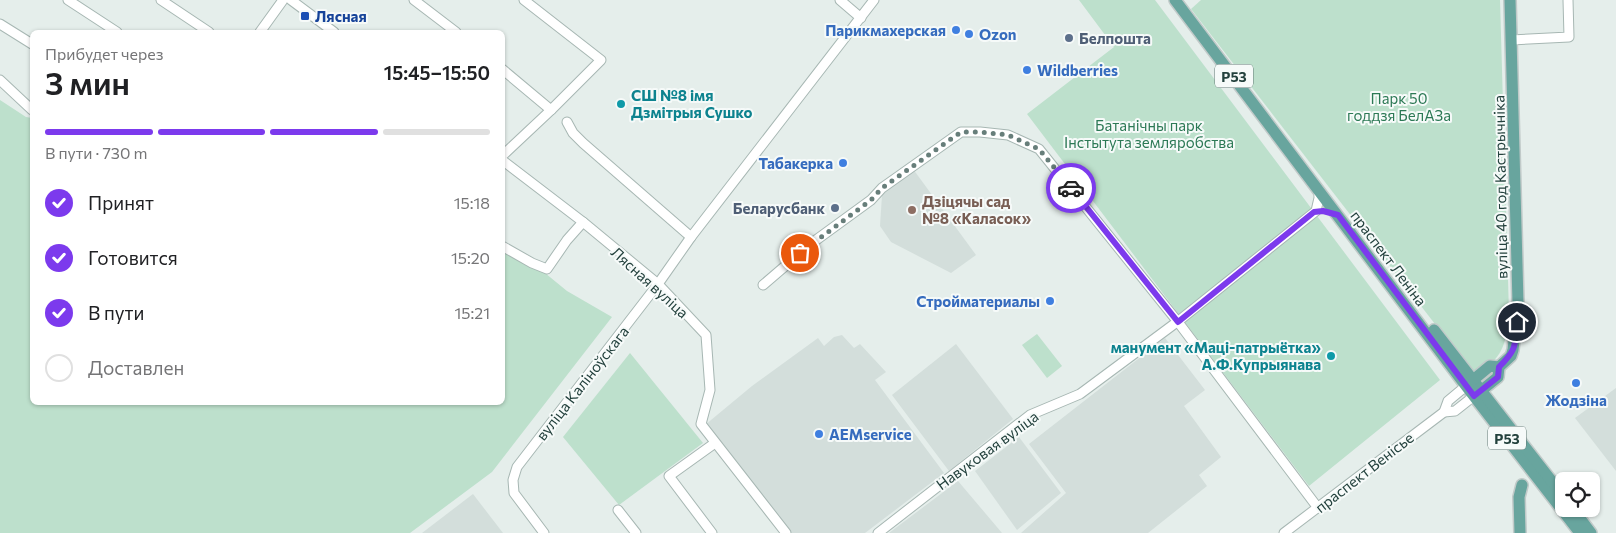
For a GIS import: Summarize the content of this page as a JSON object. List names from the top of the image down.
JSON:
{
  "streets": {
    "main road": ["Р53", "вуліца 40 год Кастрычніка", "праспект Леніна"],
    "street": [
      "Лясная вуліца",
      "вуліца Каліноўскага",
      "Навуковая вуліца",
      "праспект Венісье"
    ]
  },
  "crossings": [
    ["вуліца 40 год Кастрычніка", "праспект Леніна"],
    ["вуліца 40 год Кастрычніка", "праспект Венісье"],
    ["праспект Леніна", "праспект Венісье"],
    ["Лясная вуліца", "вуліца Каліноўскага"]
  ],
  "parks": ["Парк 50 годдзя БелАЗа", "Батанічны парк Інстытута земляробства"],
  "places": {
    "transit": ["Лясная"],
    "other": [
      "Парикмахерская",
      "Ozon",
      "Белпошта",
      "Wildberries",
      "СШ №8 імя Дзмітрыя Сушко",
      "Табакерка",
      "Беларусбанк",
      "Дзіцячы сад №8 «Каласок»",
      "Стройматериалы",
      "манумент «Маці-патрыётка» А.Ф.Купрыянава",
      "Жодзіна",
      "AEMservice"
    ]
  },
  "page": {
    "heading": ["3 мин", "Прибудет через", "15:45–15:50"],
    "bar": "В пути · 730 m",
    "list": [
      ["Принят", "15:18"],
      ["Готовится", "15:20"],
      ["В пути", "15:21"],
      "Доставлен"
    ]
  }
}
